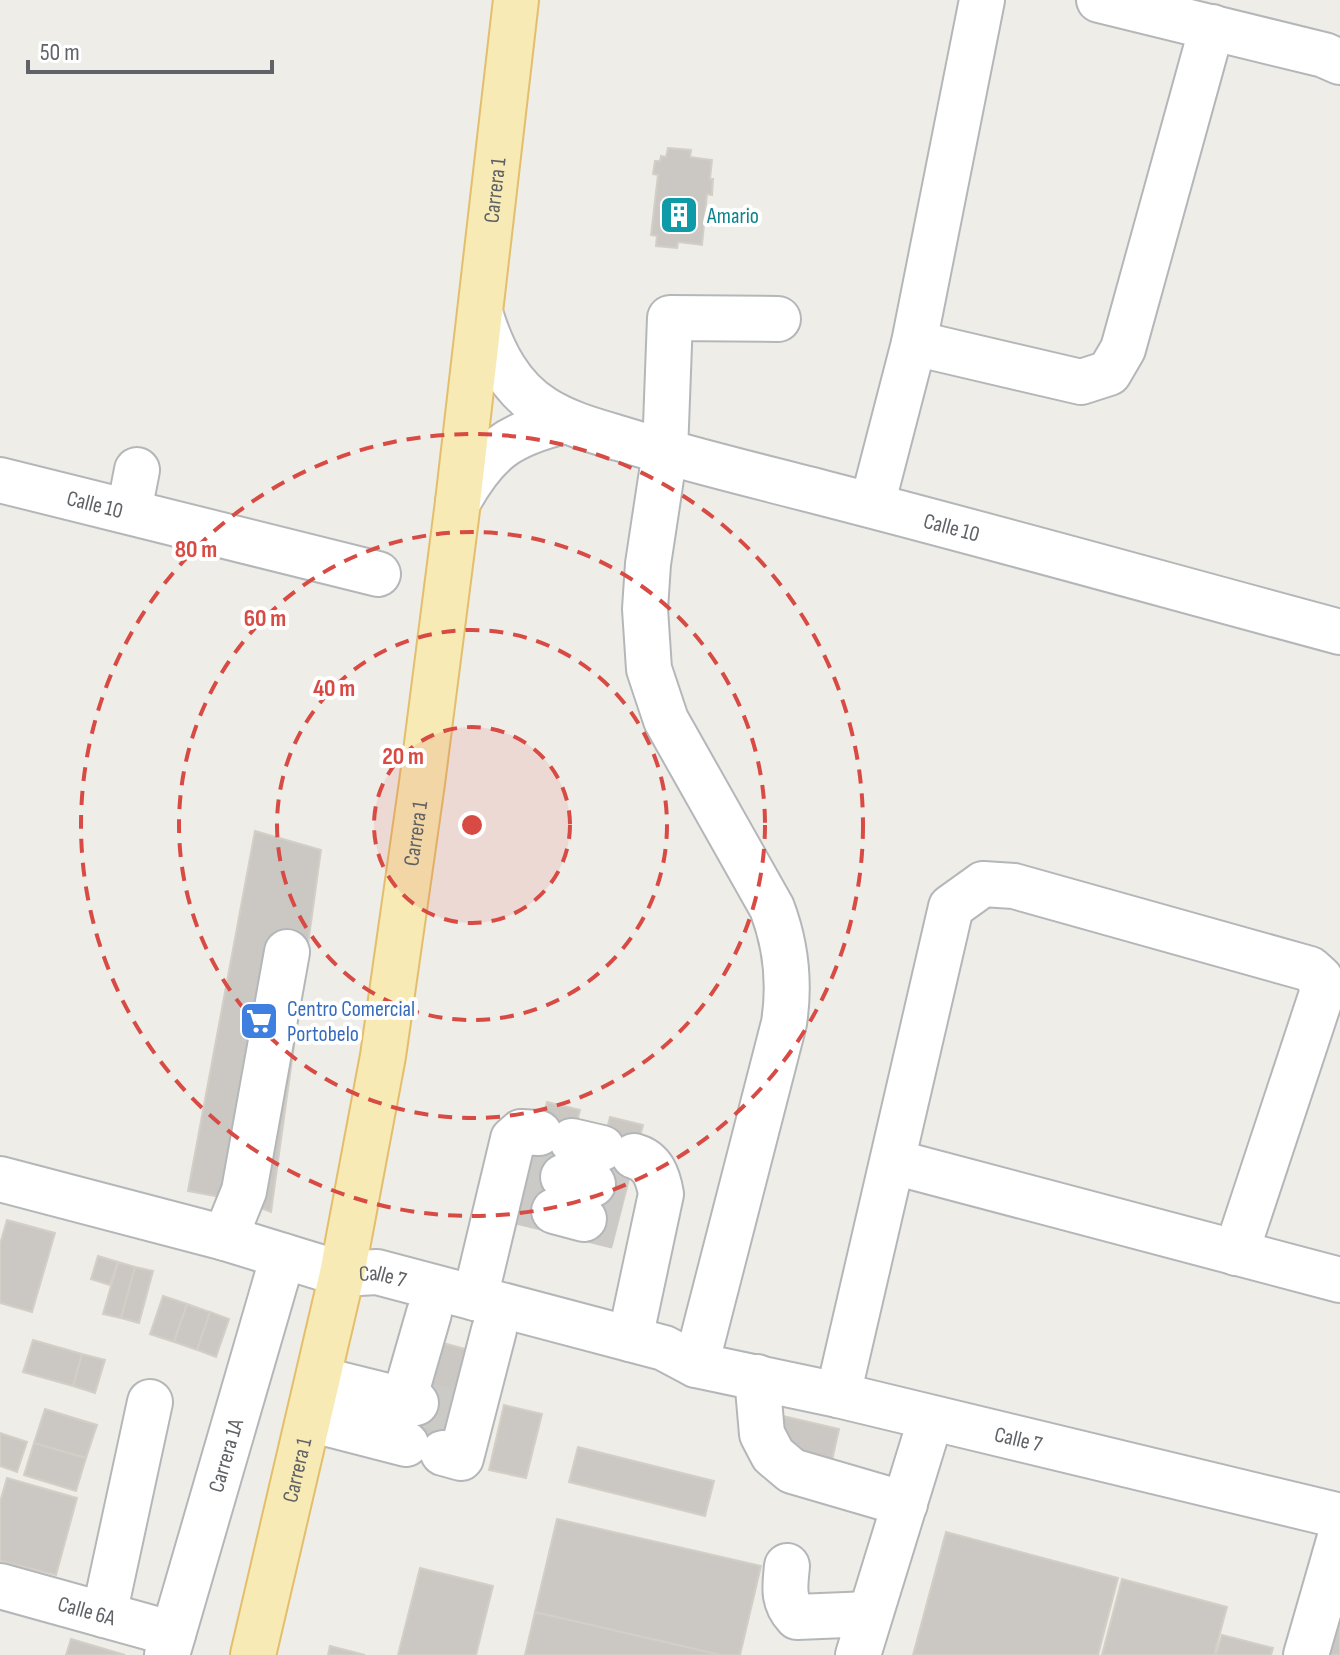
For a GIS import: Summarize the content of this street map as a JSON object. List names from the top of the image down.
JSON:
{
  "streets": {
    "main road": ["Carrera 1"],
    "street": [
      "Calle 10",
      "Calle 7",
      "Carrera 1A",
      "Calle 6A"
    ]
  },
  "crossings": [
    ["Carrera 1", "Calle 10"],
    ["Carrera 1", "Calle 7"],
    ["Calle 7", "Carrera 1A"],
    ["Carrera 1A", "Calle 6A"]
  ],
  "places": {
    "building": ["Amario"],
    "supermarket": ["Centro Comercial Portobelo"]
  },
  "scale_bar": "50 m",
  "rings": [
    "80 m",
    "60 m",
    "40 m",
    "20 m"
  ]
}
